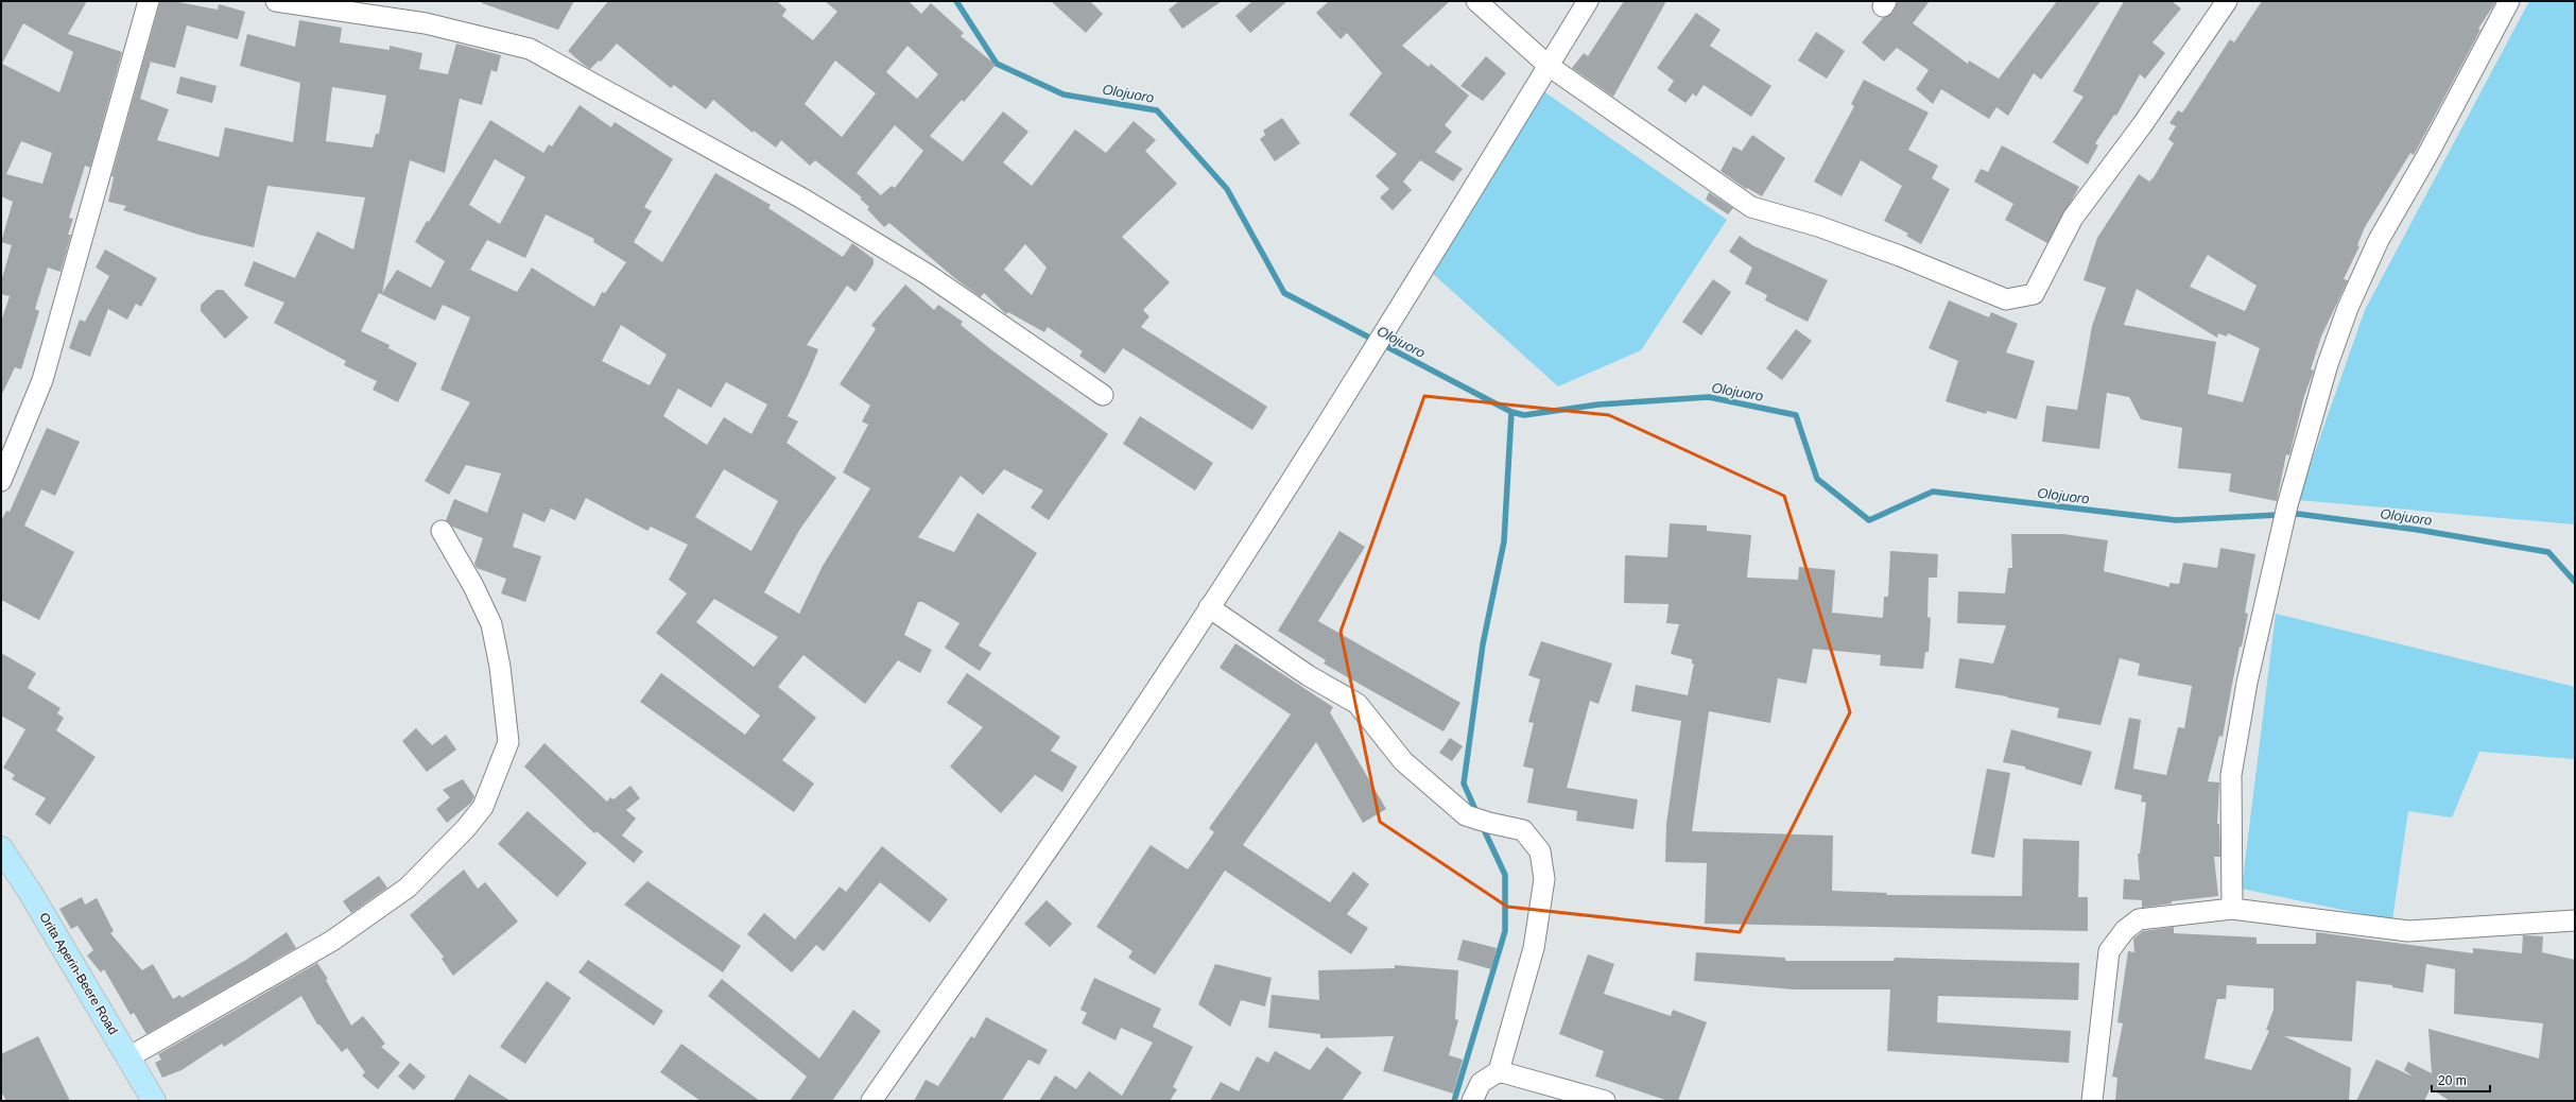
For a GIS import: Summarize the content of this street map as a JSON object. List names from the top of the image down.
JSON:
{
  "streets": {
    "main road": ["Orita Aperin-Beere Road"]
  },
  "water": ["Olojuoro"],
  "scale_bar": "20 m"
}
